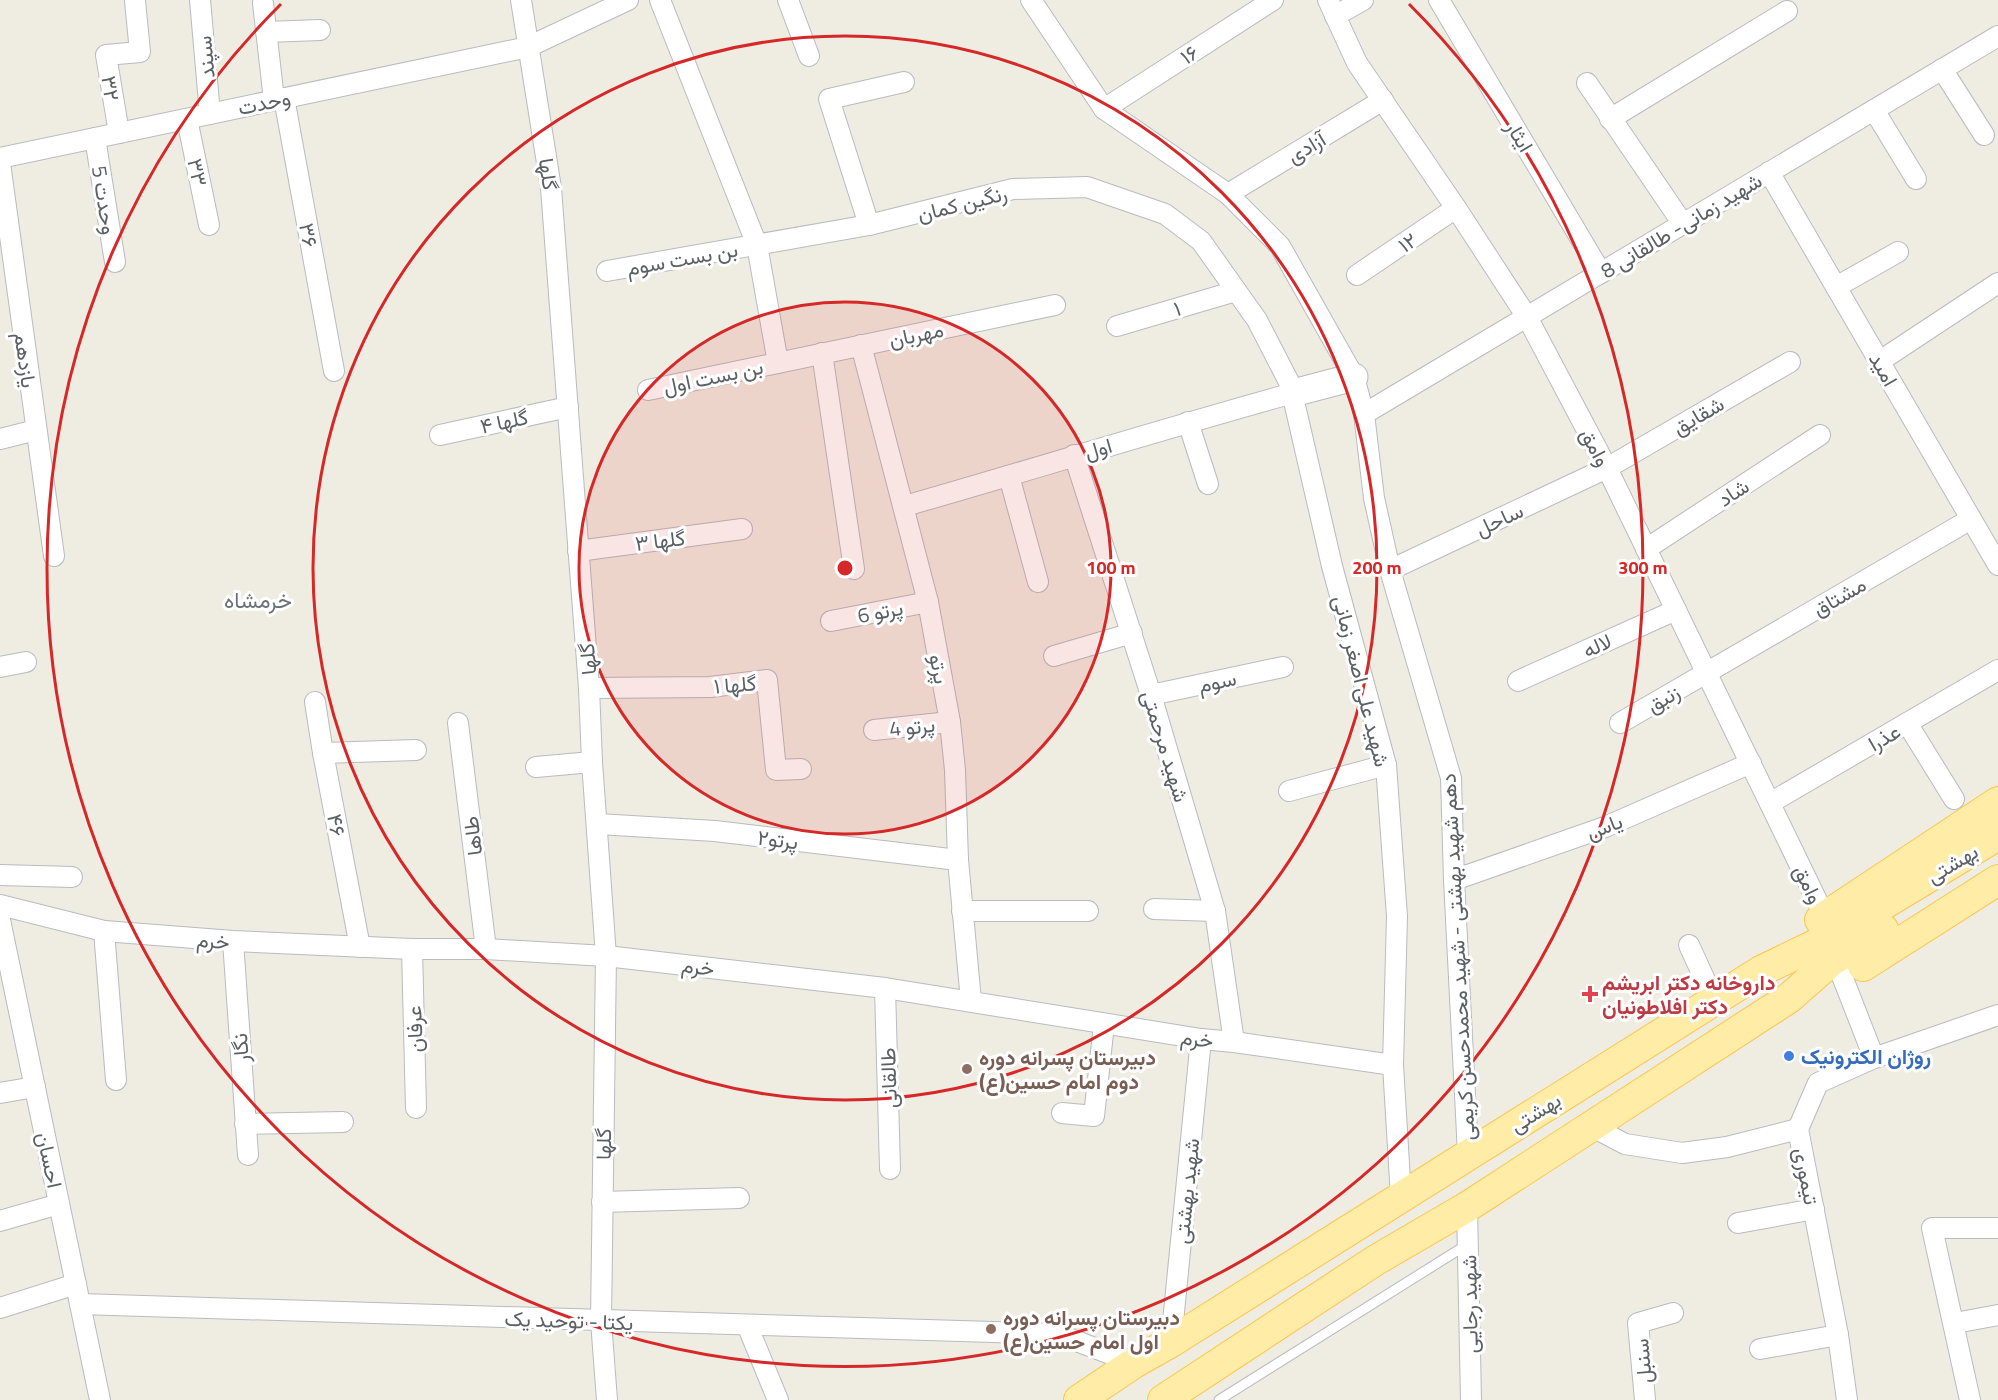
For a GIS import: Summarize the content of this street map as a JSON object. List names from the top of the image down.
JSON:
{
  "streets": {
    "main road": ["بهشتی"],
    "street": [
      "۱۶",
      "سپند",
      "۳۲",
      "وحدت",
      "ایثار",
      "آزادی",
      "۳۳",
      "گلها",
      "5 وحدت",
      "رنگین کمان",
      "شهید زمانی- طالقانی 8",
      "۳۶",
      "۱۲",
      "بن بست سوم",
      "۱",
      "مهربان",
      "یازدهم",
      "امید",
      "بن بست اول",
      "شقایق",
      "گلها ۴",
      "وامق",
      "اول",
      "شاد",
      "ساحل",
      "گلها ۳",
      "مشتاق",
      "پرتو 6",
      "لاله",
      "پرتو",
      "سوم",
      "شهید علی اصغر زمانی",
      "گلها ۱",
      "زنبق",
      "پرتو 4",
      "عذرا",
      "شهید مرحمتی",
      "۴۶",
      "یاس",
      "طاها",
      "پرتو۲",
      "خرم",
      "دهم شهید بهشتی - شهید محمدحسن کریمی",
      "عرفان",
      "نگار",
      "طالقانی",
      "احسان",
      "تیموری",
      "شهید بهشتی",
      "شهید رجایی",
      "یکتا - توحید یک",
      "سنبل"
    ]
  },
  "crossings": [
    ["۱۶", "دهم شهید بهشتی - شهید محمدحسن کریمی"],
    ["سپند", "وحدت"],
    ["۳۲", "وحدت"],
    ["وحدت", "۳۳"],
    ["وحدت", "گلها"],
    ["وحدت", "5 وحدت"],
    ["وحدت", "۳۶"],
    ["ایثار", "شهید زمانی- طالقانی 8"],
    ["آزادی", "وامق"],
    ["آزادی", "دهم شهید بهشتی - شهید محمدحسن کریمی"],
    ["گلها", "گلها ۴"],
    ["گلها", "گلها ۳"],
    ["گلها", "گلها ۱"],
    ["گلها", "پرتو۲"],
    ["گلها", "خرم"],
    ["گلها", "یکتا - توحید یک"],
    ["رنگین کمان", "بن بست سوم"],
    ["رنگین کمان", "شهید علی اصغر زمانی"],
    ["شهید زمانی- طالقانی 8", "امید"],
    ["شهید زمانی- طالقانی 8", "وامق"],
    ["شهید زمانی- طالقانی 8", "دهم شهید بهشتی - شهید محمدحسن کریمی"],
    ["۱۲", "وامق"],
    ["۱", "شهید علی اصغر زمانی"],
    ["مهربان", "بن بست اول"],
    ["مهربان", "پرتو"],
    ["امید", "مشتاق"],
    ["شقایق", "وامق"],
    ["شقایق", "ساحل"],
    ["وامق", "شاد"],
    ["وامق", "ساحل"],
    ["وامق", "مشتاق"],
    ["وامق", "لاله"],
    ["وامق", "زنبق"],
    ["وامق", "عذرا"],
    ["وامق", "یاس"],
    ["اول", "پرتو"],
    ["اول", "شهید علی اصغر زمانی"],
    ["اول", "شهید مرحمتی"],
    ["ساحل", "دهم شهید بهشتی - شهید محمدحسن کریمی"],
    ["مشتاق", "زنبق"],
    ["پرتو 6", "پرتو"],
    ["پرتو", "پرتو 4"],
    ["پرتو", "پرتو۲"],
    ["پرتو", "خرم"],
    ["سوم", "شهید مرحمتی"],
    ["شهید علی اصغر زمانی", "بهشتی"],
    ["شهید علی اصغر زمانی", "خرم"],
    ["شهید مرحمتی", "خرم"],
    ["۴۶", "خرم"],
    ["یاس", "دهم شهید بهشتی - شهید محمدحسن کریمی"],
    ["طاها", "خرم"],
    ["بهشتی", "دهم شهید بهشتی - شهید محمدحسن کریمی"],
    ["بهشتی", "تیموری"],
    ["بهشتی", "شهید بهشتی"],
    ["بهشتی", "شهید رجایی"],
    ["بهشتی", "یکتا - توحید یک"],
    ["خرم", "عرفان"],
    ["خرم", "نگار"],
    ["خرم", "طالقانی"],
    ["خرم", "شهید بهشتی"],
    ["احسان", "یکتا - توحید یک"]
  ],
  "districts": ["خرمشاه"],
  "places": {
    "health": ["داروخانه دکتر ابریشم دکتر افلاطونیان"],
    "other": ["روژان الکترونیک", "دبیرستان پسرانه دوره دوم امام حسین(ع)", "دبیرستان پسرانه دوره اول امام حسین(ع)"]
  },
  "rings": ["100 m", "200 m", "300 m"]
}
